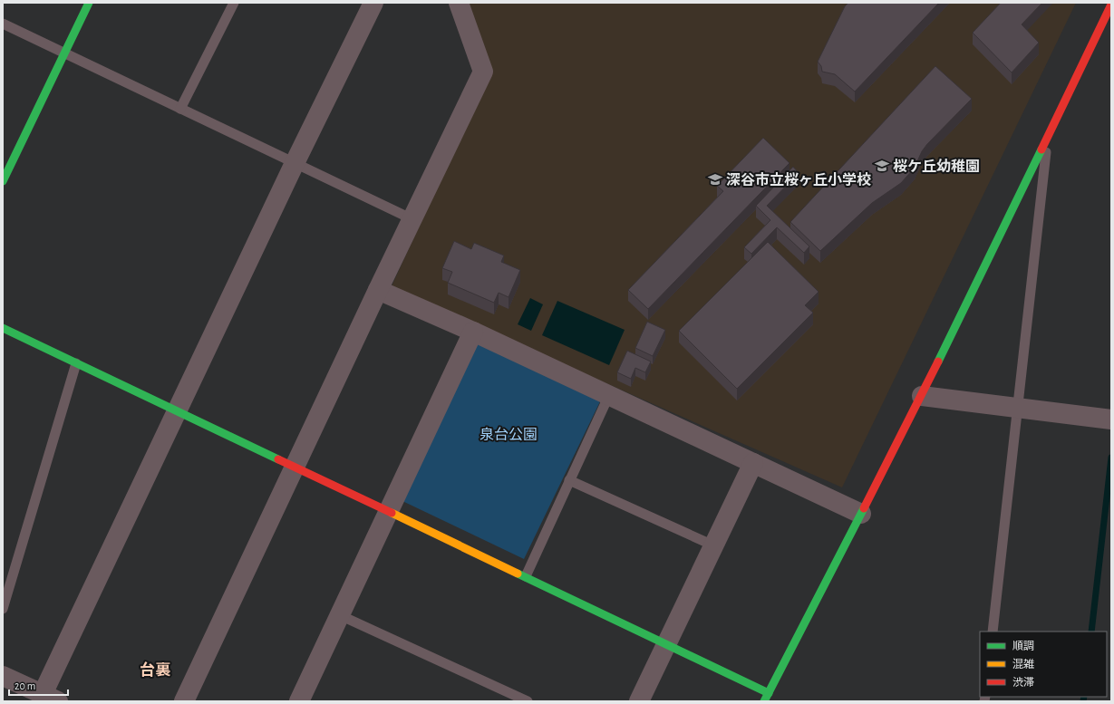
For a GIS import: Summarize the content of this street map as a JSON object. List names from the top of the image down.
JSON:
{
  "districts": ["台裏"],
  "parks": ["泉台公園"],
  "places": {
    "school or university": ["桜ケ丘幼稚園", "深谷市立桜ヶ丘小学校"]
  },
  "legend": ["順調", "混雑", "渋滞"],
  "scale_bar": "20 m"
}
